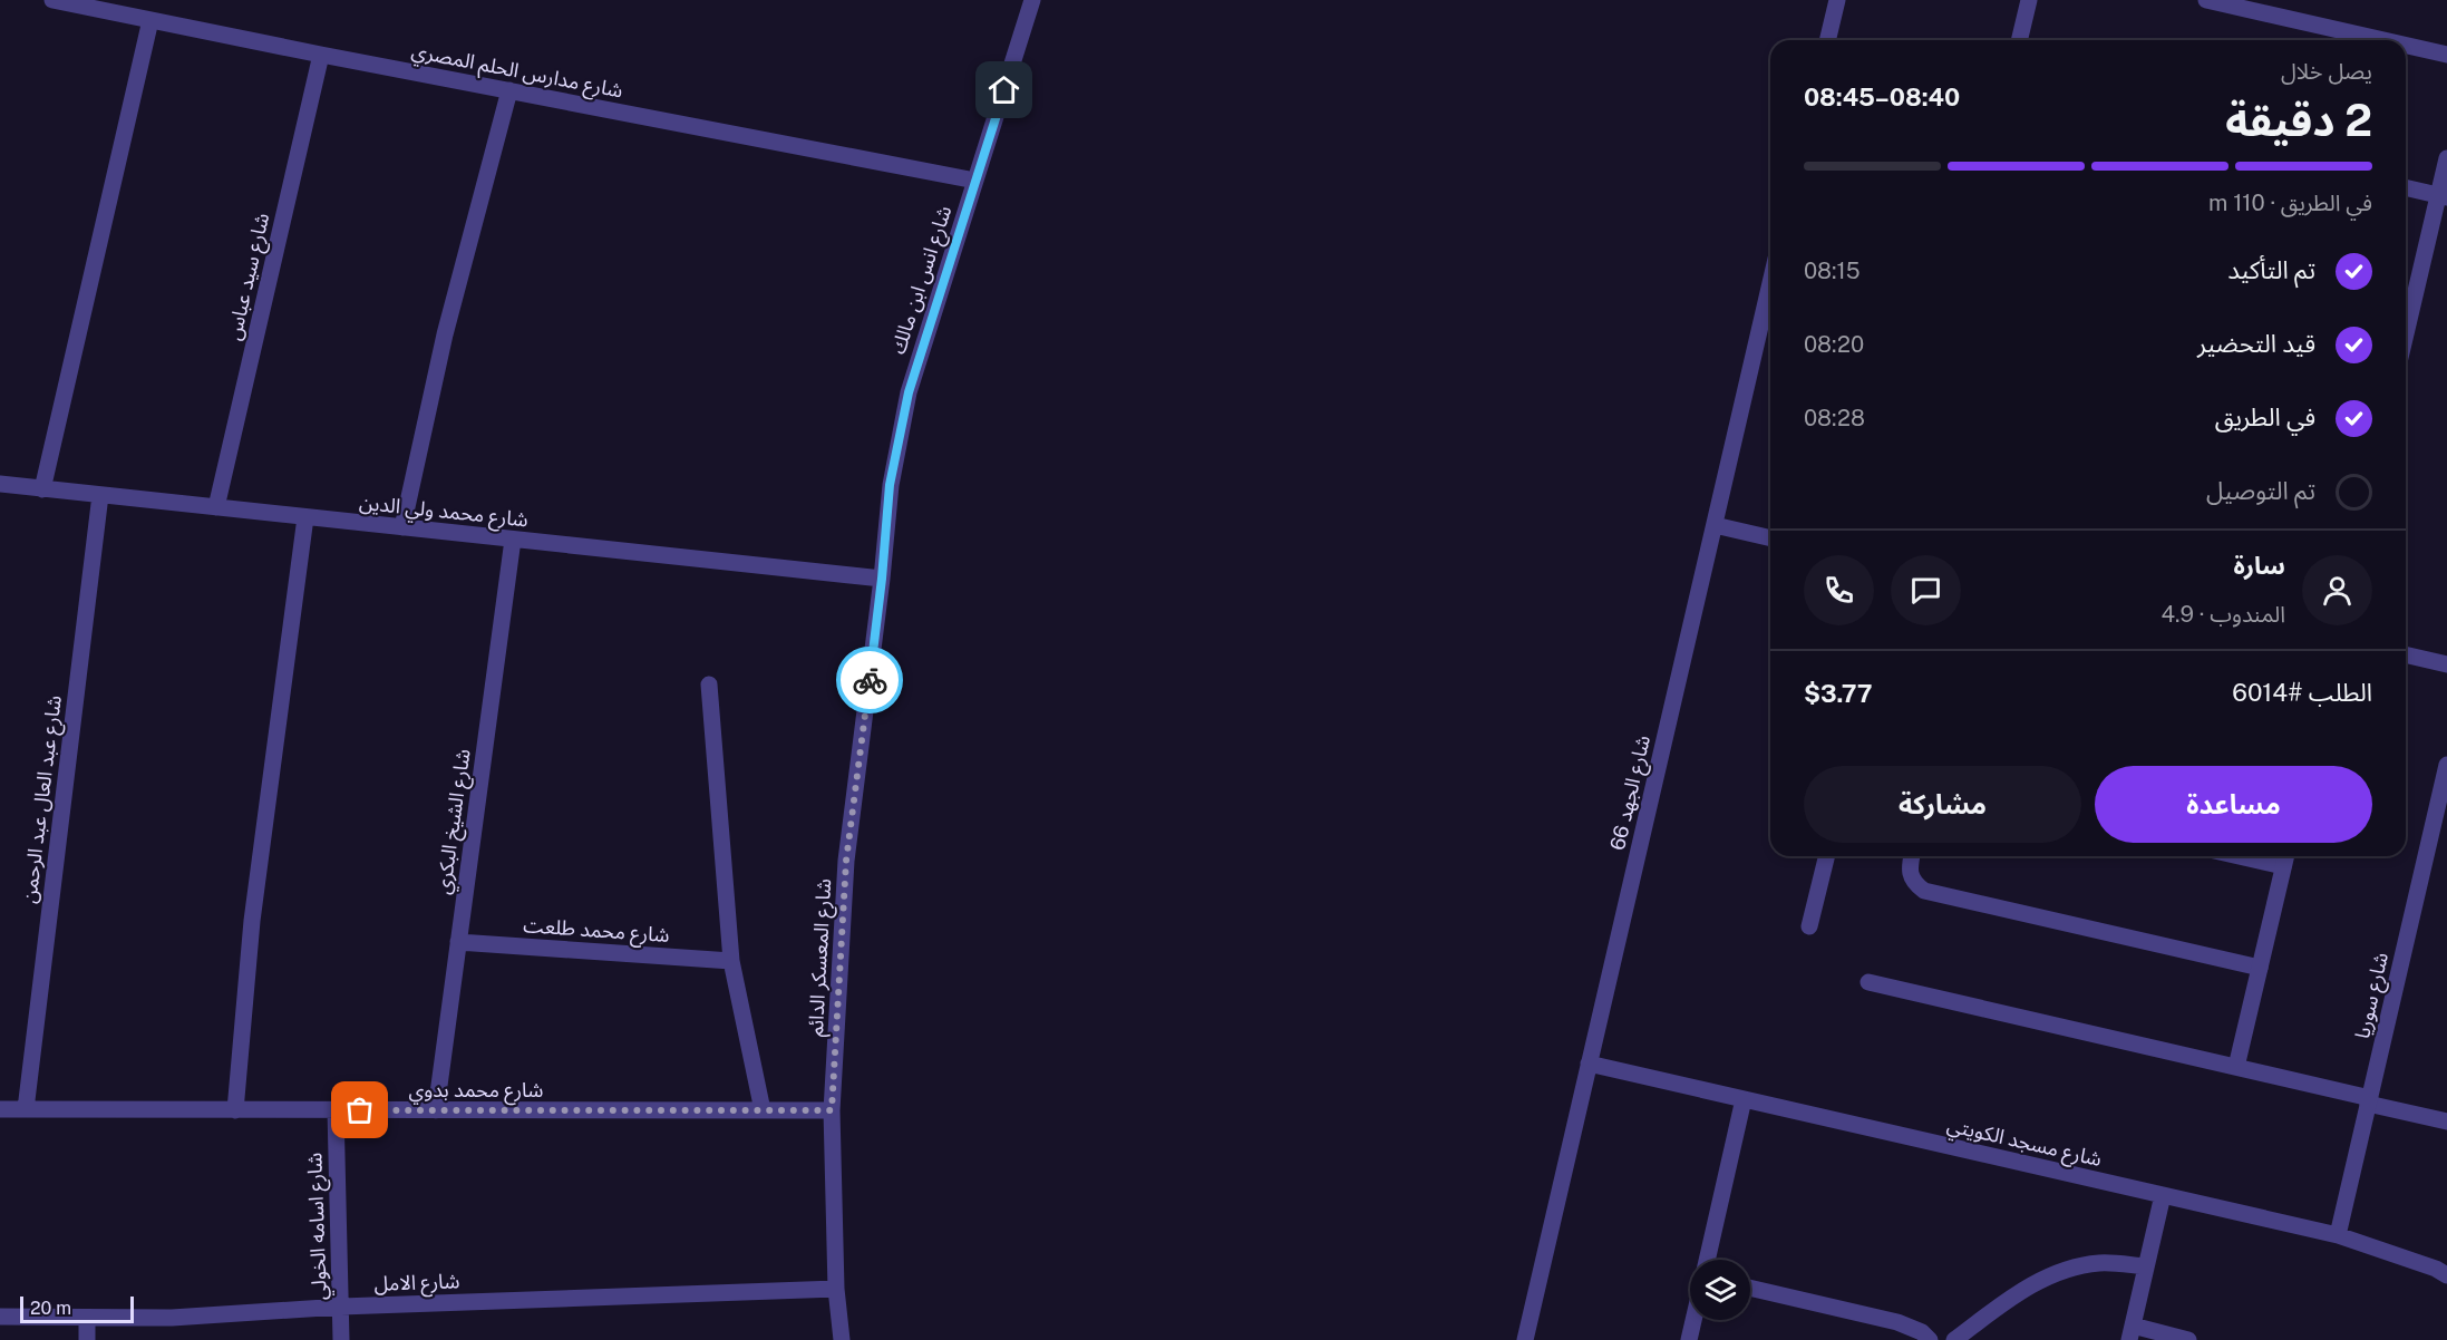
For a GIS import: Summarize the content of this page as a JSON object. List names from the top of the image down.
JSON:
{
  "streets": {
    "street": [
      "شارع مدارس الحلم المصري",
      "شارع سيد عباس",
      "شارع انس ابن مالك",
      "شارع محمد ولي الدين",
      "شارع الجهد 66",
      "شارع عبد العال عبد الرحمن",
      "شارع الشيخ البكري",
      "شارع محمد طلعت",
      "شارع المعسكر الدائم",
      "شارع سوريا",
      "شارع محمد بدوي",
      "شارع مسجد الكويتي",
      "شارع اسامه الخولي",
      "شارع الامل"
    ]
  },
  "crossings": [
    ["شارع مدارس الحلم المصري", "شارع سيد عباس"],
    ["شارع مدارس الحلم المصري", "شارع انس ابن مالك"],
    ["شارع سيد عباس", "شارع محمد ولي الدين"],
    ["شارع انس ابن مالك", "شارع محمد ولي الدين"],
    ["شارع انس ابن مالك", "شارع المعسكر الدائم"],
    ["شارع محمد ولي الدين", "شارع عبد العال عبد الرحمن"],
    ["شارع محمد ولي الدين", "شارع الشيخ البكري"],
    ["شارع محمد ولي الدين", "شارع المعسكر الدائم"],
    ["شارع الجهد 66", "شارع مسجد الكويتي"],
    ["شارع عبد العال عبد الرحمن", "شارع محمد بدوي"],
    ["شارع الشيخ البكري", "شارع محمد طلعت"],
    ["شارع الشيخ البكري", "شارع محمد بدوي"],
    ["شارع المعسكر الدائم", "شارع محمد بدوي"],
    ["شارع المعسكر الدائم", "شارع الامل"],
    ["شارع سوريا", "شارع مسجد الكويتي"],
    ["شارع محمد بدوي", "شارع اسامه الخولي"],
    ["شارع اسامه الخولي", "شارع الامل"]
  ],
  "scale_bar": "20 m",
  "page": {
    "heading": ["2 دقيقة", "يصل خلال", "08:40–08:45"],
    "panel": [
      "سارة",
      "المندوب · 4.9",
      "الطلب #6014",
      "$3.77"
    ],
    "bar": "في الطريق · 110 m",
    "list": [
      ["تم التأكيد", "08:15"],
      ["قيد التحضير", "08:20"],
      ["في الطريق", "08:28"],
      "تم التوصيل"
    ],
    "buttons": ["مساعدة", "مشاركة"],
    "scale": "20 m"
  }
}
